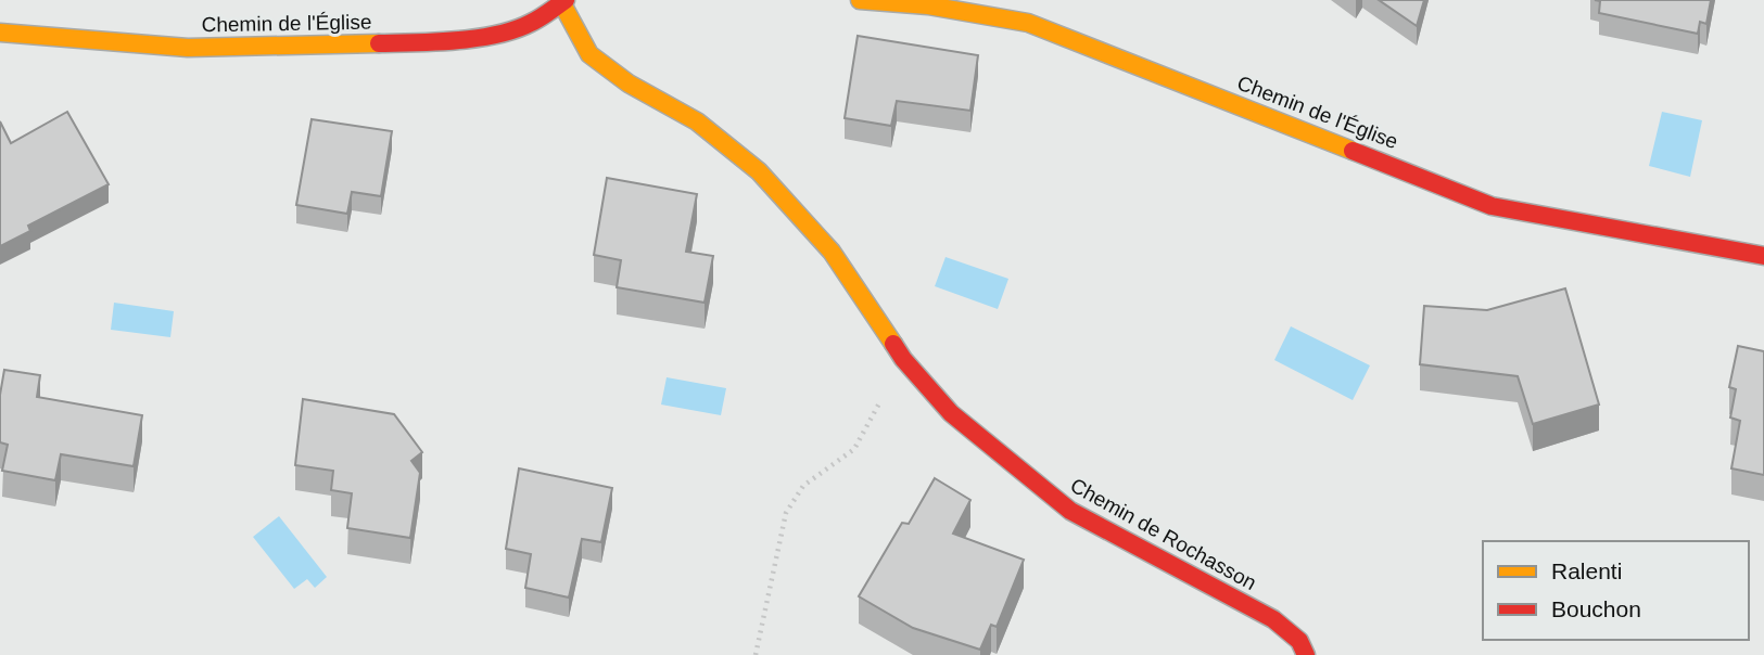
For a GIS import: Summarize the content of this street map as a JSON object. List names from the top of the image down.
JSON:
{
  "streets": {
    "street": ["Chemin de l'Église", "Chemin de Rochasson"]
  },
  "crossings": [
    ["Chemin de l'Église", "Chemin de Rochasson"]
  ],
  "legend": ["Ralenti", "Bouchon"]
}
